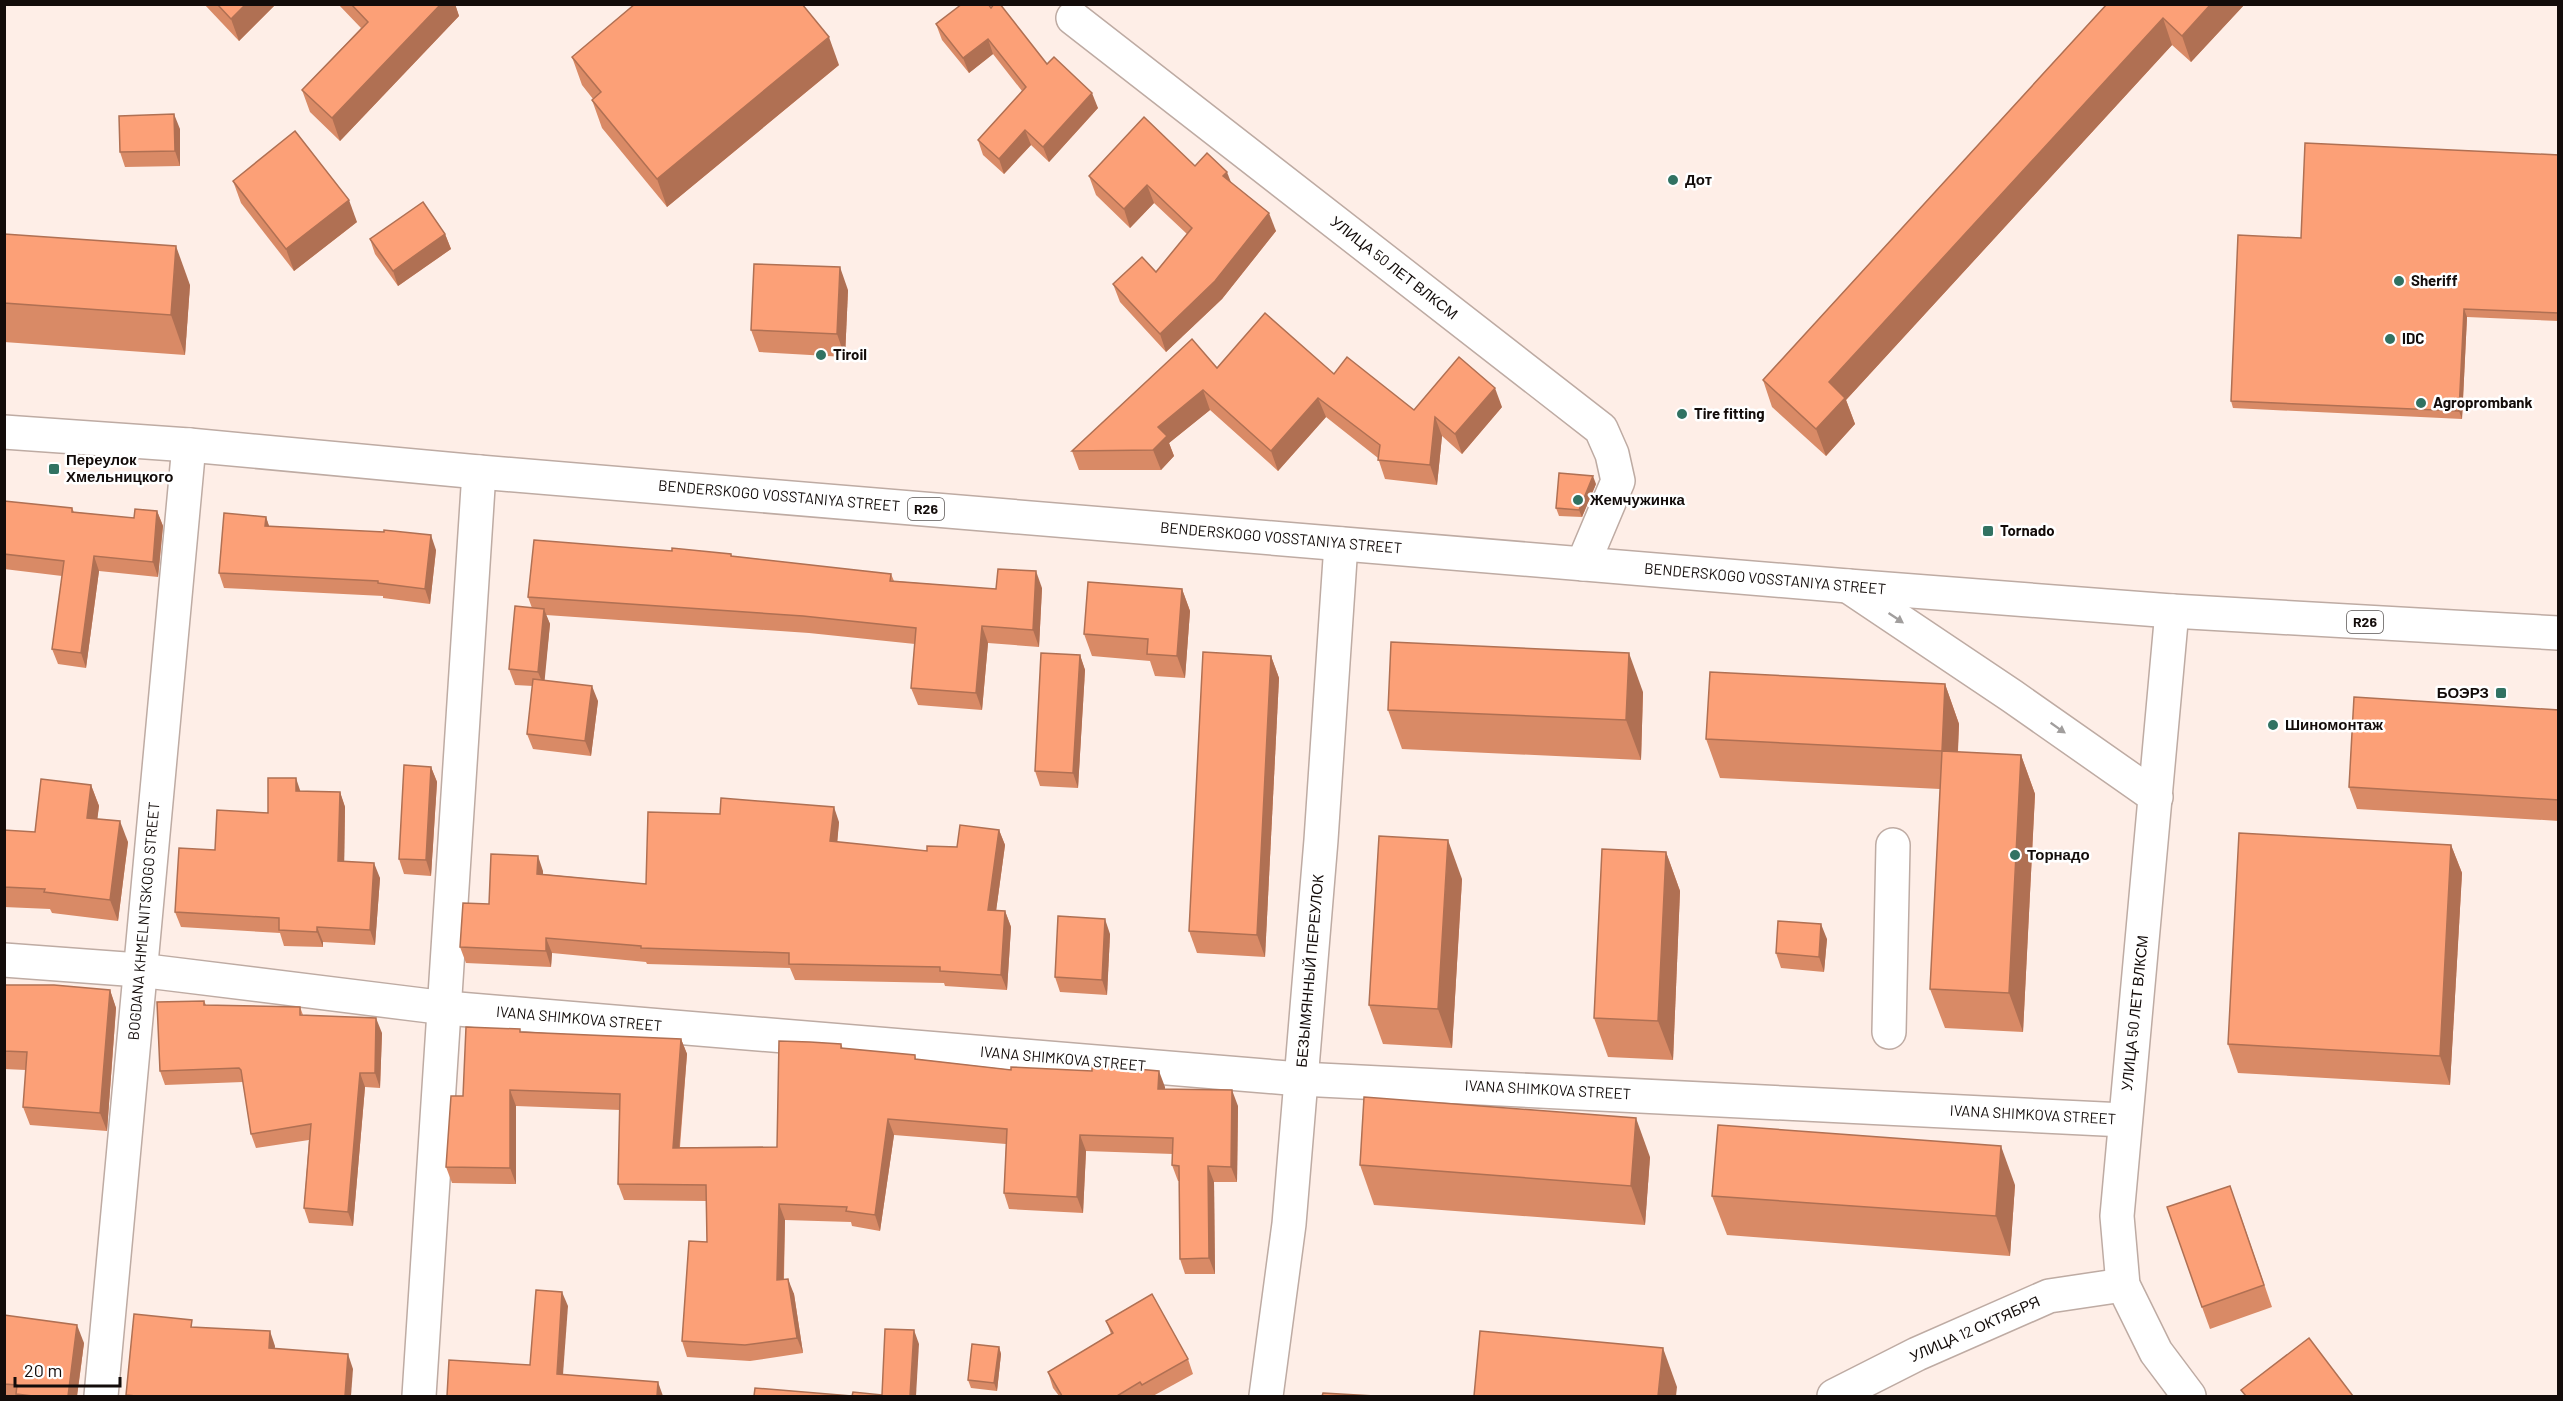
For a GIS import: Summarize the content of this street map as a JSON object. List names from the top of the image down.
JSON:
{
  "streets": {
    "street": [
      "УЛИЦА 50 ЛЕТ ВЛКСМ",
      "BENDERSKOGO VOSSTANIYA STREET",
      "R26",
      "BOGDANA KHMELNITSKOGO STREET",
      "БЕЗЫМЯННЫЙ ПЕРЕУЛОК",
      "IVANA SHIMKOVA STREET",
      "УЛИЦА 12 ОКТЯБРЯ"
    ]
  },
  "crossings": [
    ["УЛИЦА 50 ЛЕТ ВЛКСМ", "BENDERSKOGO VOSSTANIYA STREET"],
    ["УЛИЦА 50 ЛЕТ ВЛКСМ", "IVANA SHIMKOVA STREET"],
    ["УЛИЦА 50 ЛЕТ ВЛКСМ", "УЛИЦА 12 ОКТЯБРЯ"],
    ["BENDERSKOGO VOSSTANIYA STREET", "BOGDANA KHMELNITSKOGO STREET"],
    ["BENDERSKOGO VOSSTANIYA STREET", "БЕЗЫМЯННЫЙ ПЕРЕУЛОК"],
    ["BOGDANA KHMELNITSKOGO STREET", "IVANA SHIMKOVA STREET"],
    ["БЕЗЫМЯННЫЙ ПЕРЕУЛОК", "IVANA SHIMKOVA STREET"]
  ],
  "places": {
    "other": [
      "Дот",
      "Sheriff",
      "IDC",
      "Tiroil",
      "Agroprombank",
      "Tire fitting",
      "Жемчужинка",
      "Шиномонтаж",
      "Торнадо"
    ],
    "transit": ["Переулок Хмельницкого", "Tornado", "БОЭРЗ"]
  },
  "scale_bar": "20 m"
}
